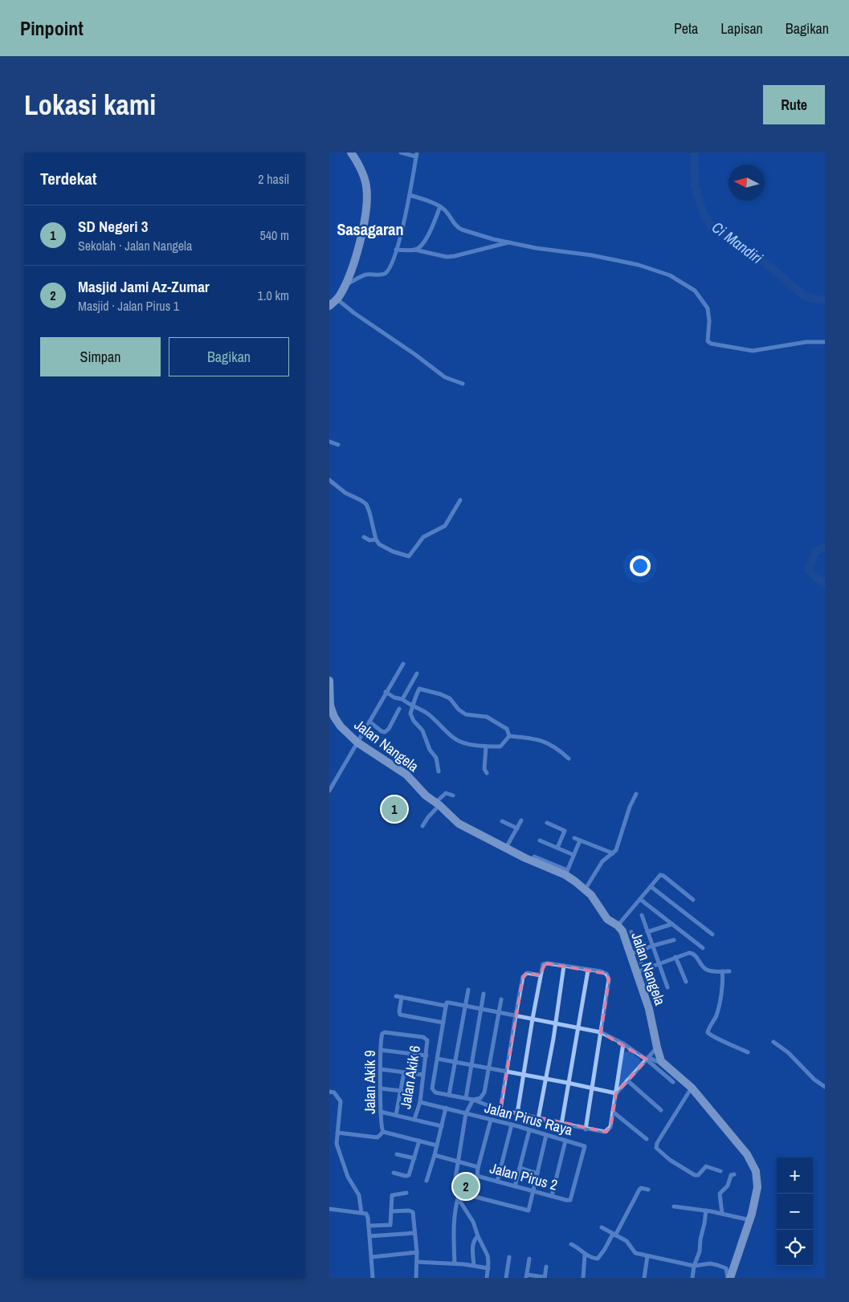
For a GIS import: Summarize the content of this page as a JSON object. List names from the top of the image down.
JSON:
{
  "streets": {
    "main road": ["Jalan Nangela"],
    "street": [
      "Jalan Akik 6",
      "Jalan Akik 9",
      "Jalan Pirus Raya",
      "Jalan Pirus 2"
    ]
  },
  "crossings": [
    ["Jalan Akik 6", "Jalan Akik 9"],
    ["Jalan Akik 6", "Jalan Pirus Raya"],
    ["Jalan Pirus Raya", "Jalan Pirus 2"]
  ],
  "districts": ["Sasagaran"],
  "water": ["Ci Mandiri"],
  "north": "left",
  "page": {
    "header": "Pinpoint",
    "nav": ["Peta", "Lapisan", "Bagikan"],
    "buttons": [
      "Rute",
      ["Simpan", "Bagikan"]
    ],
    "title": "Lokasi kami",
    "heading": ["Terdekat", "2 hasil"],
    "list": [
      {
        "mark": "1",
        "name": "SD Negeri 3",
        "note": "Sekolah · Jalan Nangela",
        "value": "540 m"
      },
      {
        "mark": "2",
        "name": "Masjid Jami Az-Zumar",
        "note": "Masjid · Jalan Pirus 1",
        "value": "1.0 km"
      }
    ],
    "pins": ["1", "2"],
    "map_buttons": ["+", "−"]
  }
}
